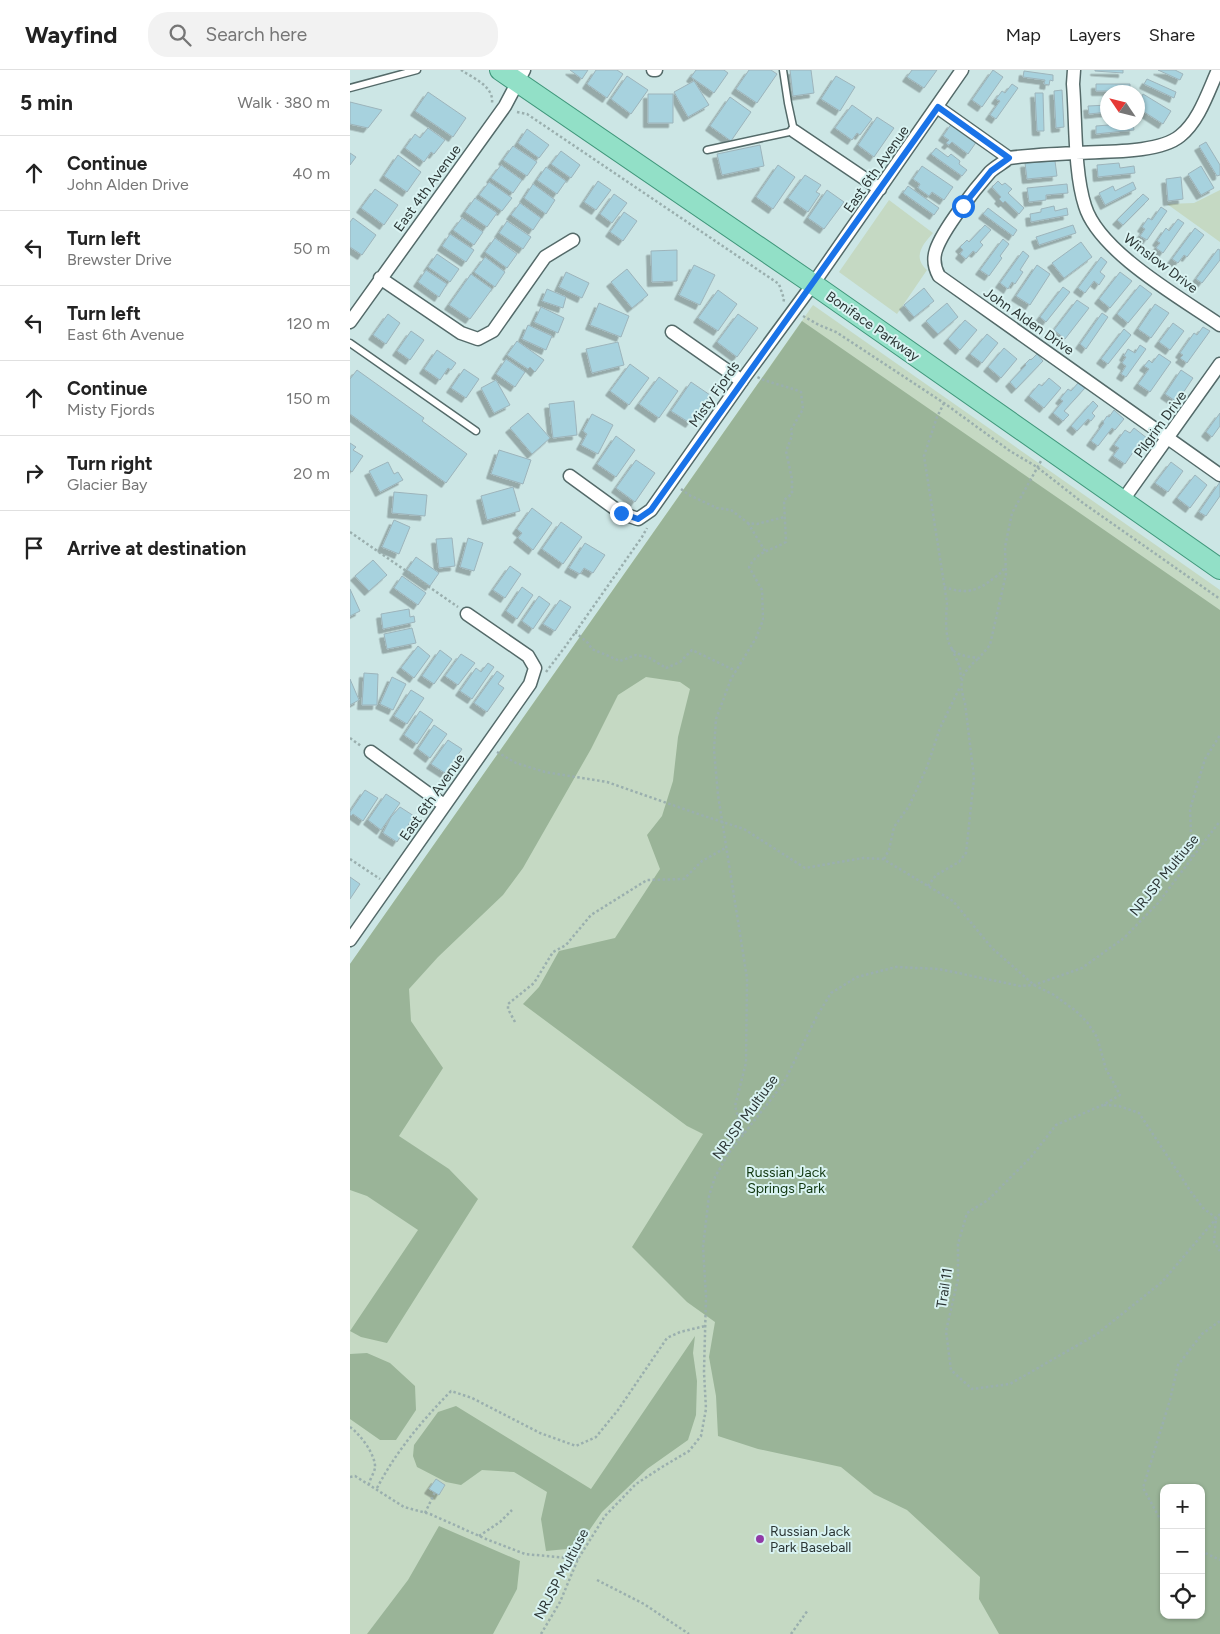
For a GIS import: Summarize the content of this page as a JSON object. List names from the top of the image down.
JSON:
{
  "streets": {
    "main road": ["Boniface Parkway"],
    "street": [
      "East 6th Avenue",
      "East 4th Avenue",
      "Winslow Drive",
      "John Alden Drive",
      "Misty Fjords",
      "Pilgrim Drive"
    ],
    "path": ["NRJSP Multiuse", "Trail 11"]
  },
  "crossings": [
    ["East 6th Avenue", "Boniface Parkway"],
    ["East 6th Avenue", "Misty Fjords"],
    ["East 4th Avenue", "Boniface Parkway"],
    ["John Alden Drive", "Pilgrim Drive"],
    ["Boniface Parkway", "Misty Fjords"],
    ["Boniface Parkway", "Pilgrim Drive"],
    ["NRJSP Multiuse", "Trail 11"]
  ],
  "parks": ["Russian Jack Springs Park"],
  "places": ["Russian Jack Park Baseball"],
  "north": "top left",
  "page": {
    "header": "Wayfind",
    "search": "Search here",
    "nav": ["Map", "Layers", "Share"],
    "heading": ["5 min", "Walk · 380 m"],
    "list": [
      ["Continue", "John Alden Drive", "40 m"],
      ["Turn left", "Brewster Drive", "50 m"],
      ["Turn left", "East 6th Avenue", "120 m"],
      ["Continue", "Misty Fjords", "150 m"],
      ["Turn right", "Glacier Bay", "20 m"],
      "Arrive at destination"
    ],
    "map_buttons": ["+", "−"]
  }
}
